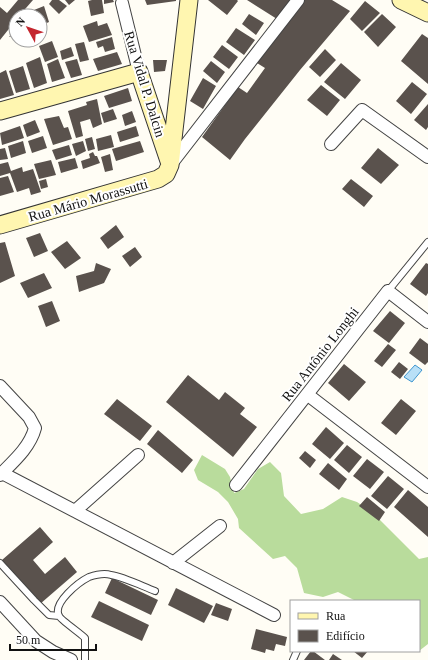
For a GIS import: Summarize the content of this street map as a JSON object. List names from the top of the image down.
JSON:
{
  "streets": {
    "main road": ["Rua Vidal P. Dalcin", "Rua Mário Morassutti"],
    "street": ["Rua Antônio Longhi"]
  },
  "crossings": [
    ["Rua Vidal P. Dalcin", "Rua Mário Morassutti"]
  ],
  "legend": ["Rua", "Edifício"],
  "scale_bar": "50 m",
  "north": "top left"
}
